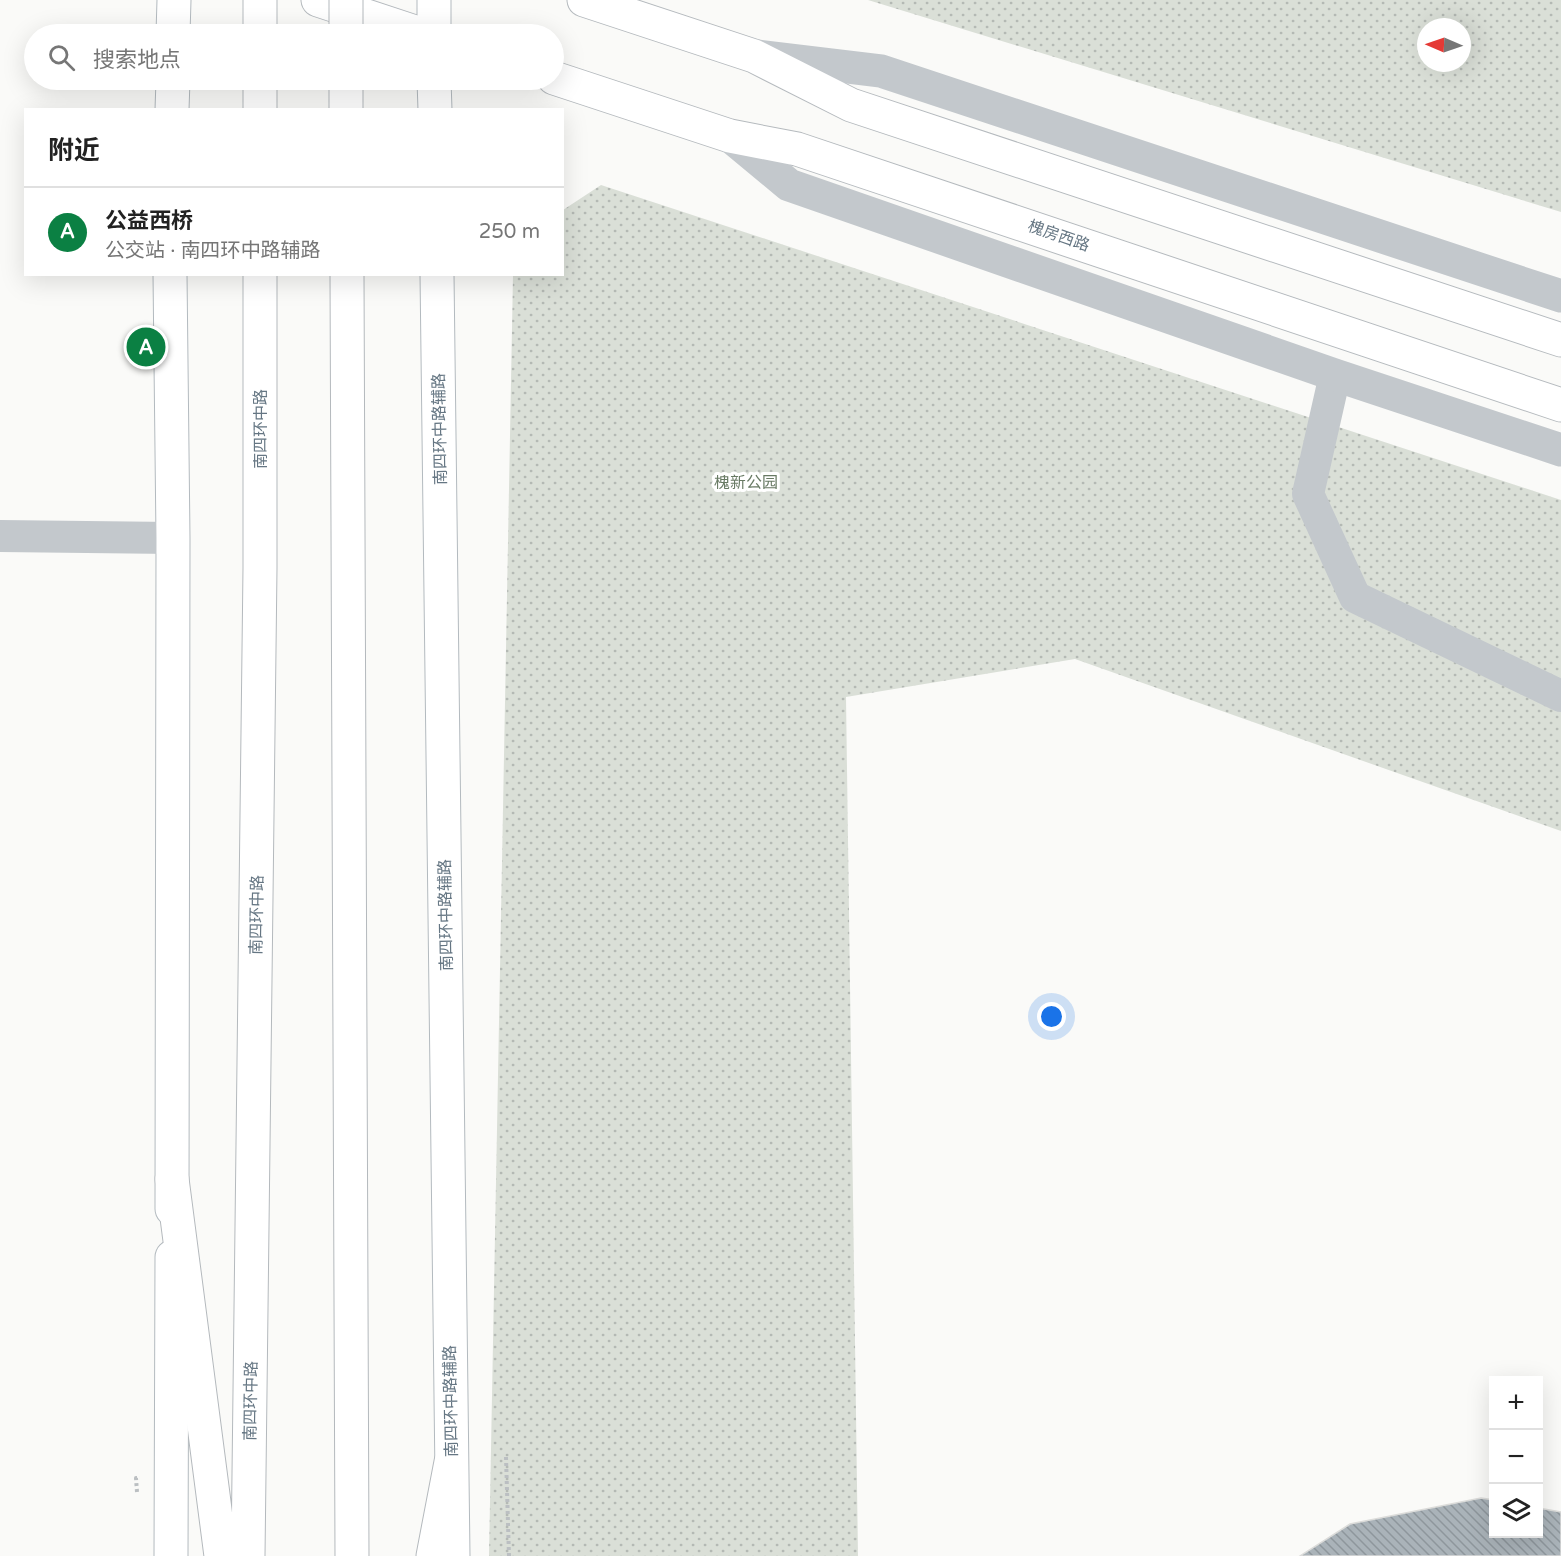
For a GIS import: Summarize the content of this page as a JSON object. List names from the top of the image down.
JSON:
{
  "streets": {
    "main road": ["槐房西路", "南四环中路", "南四环中路辅路"]
  },
  "parks": ["槐新公园"],
  "north": "left",
  "page": {
    "search": "搜索地点",
    "heading": "附近",
    "list": [
      {
        "mark": "A",
        "name": "公益西桥",
        "note": "公交站 · 南四环中路辅路",
        "value": "250 m"
      }
    ],
    "pins": "A",
    "map_buttons": ["+", "−"]
  }
}
